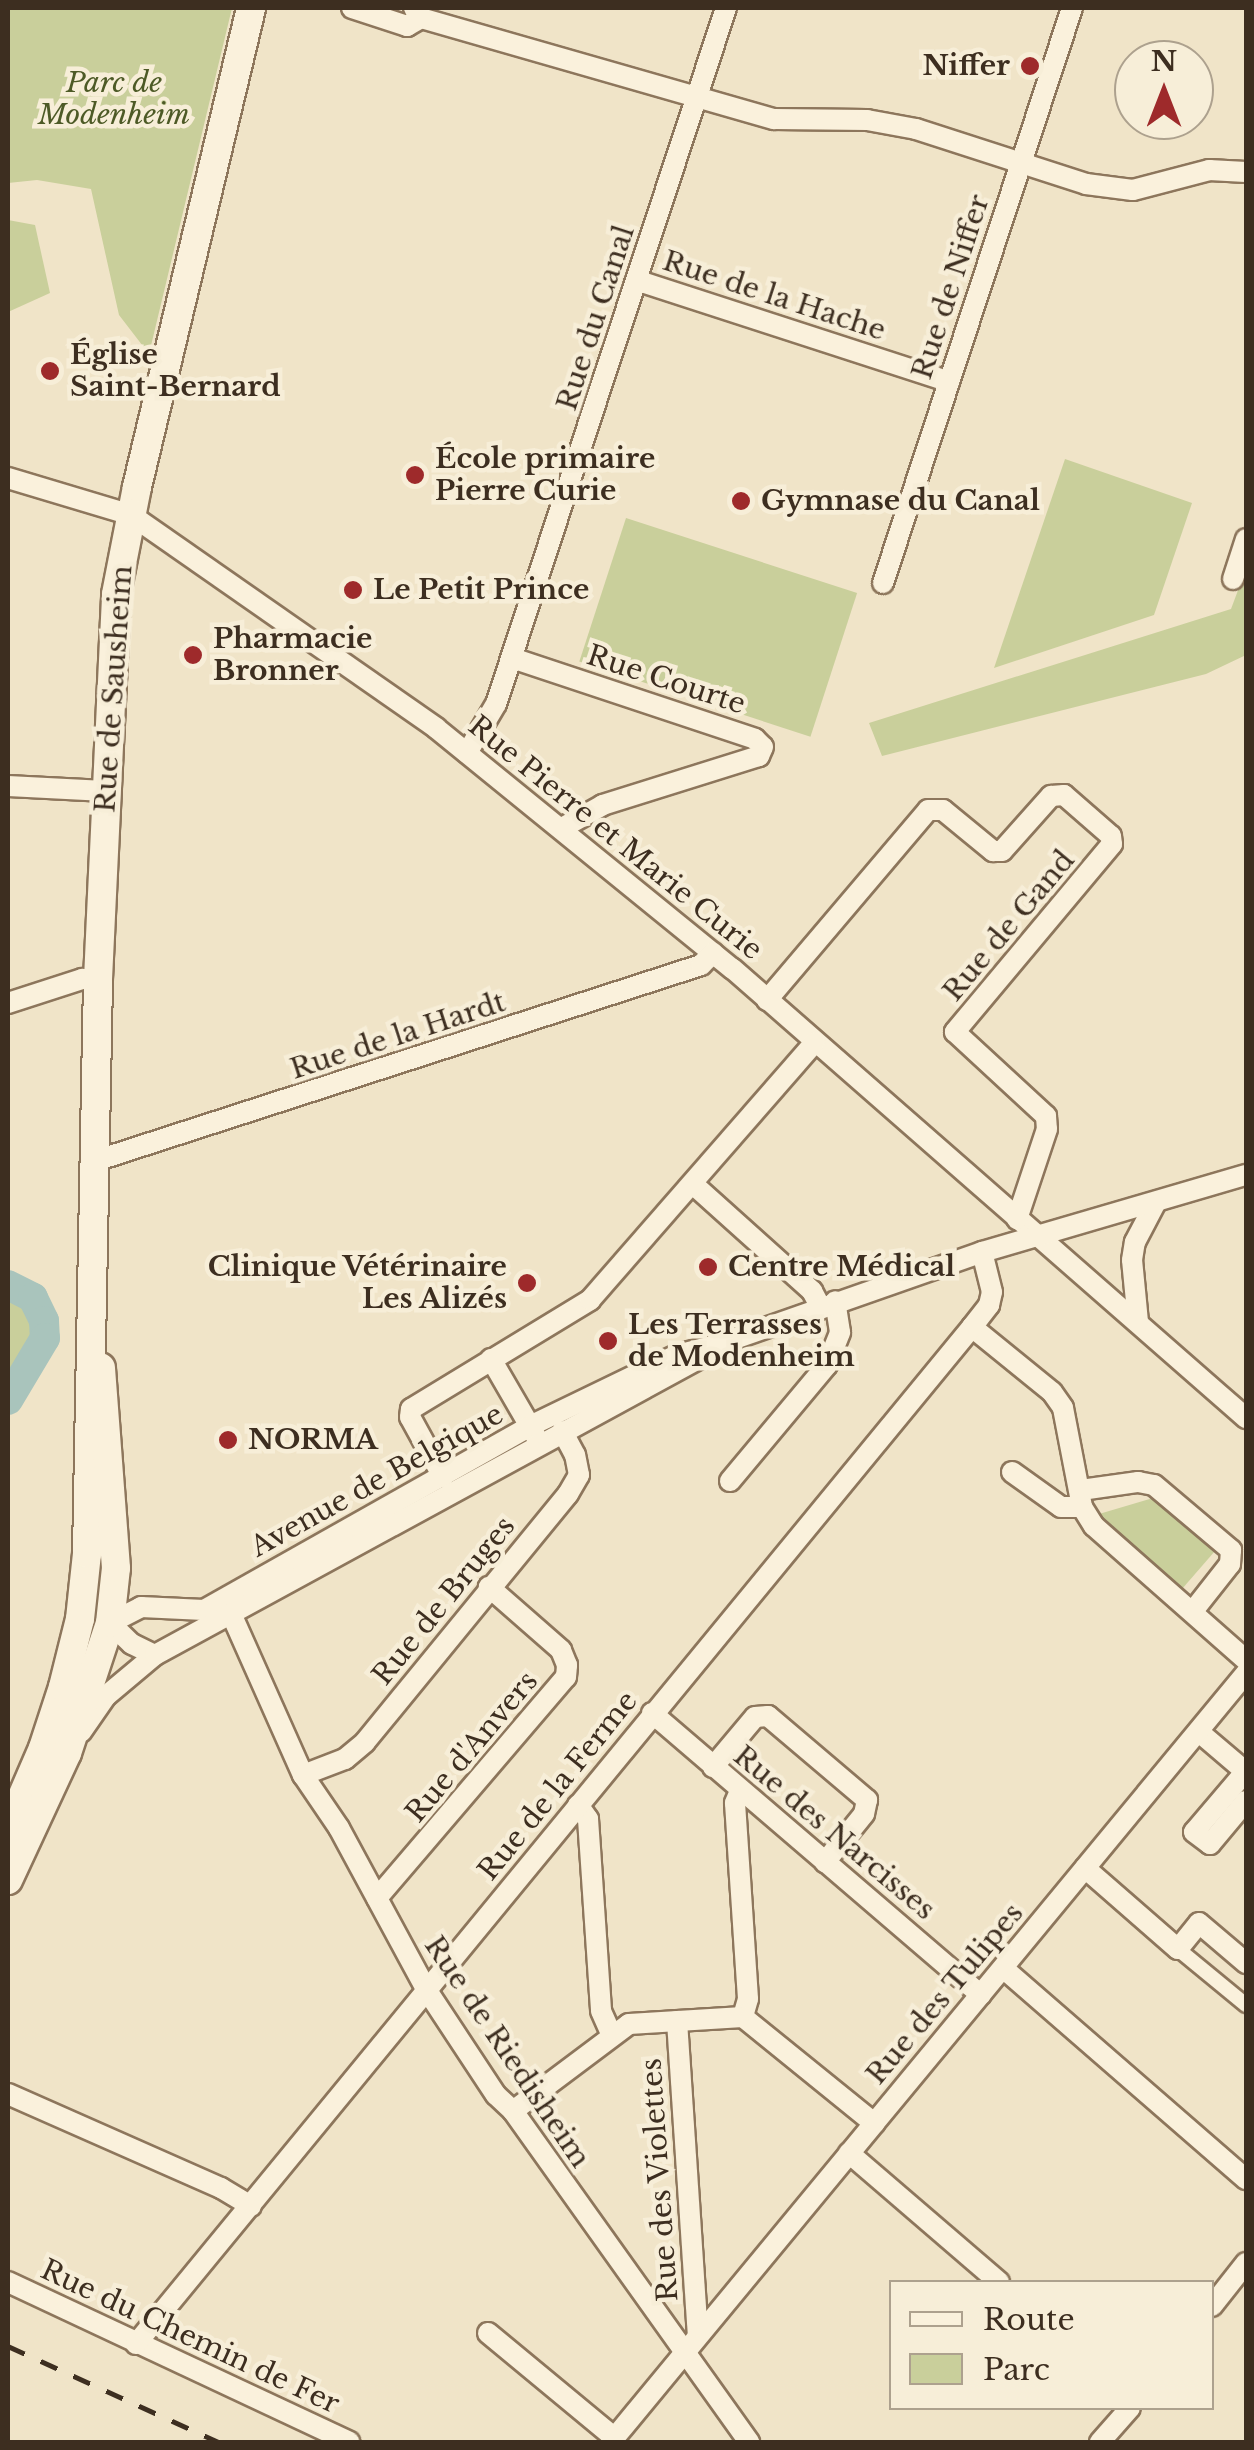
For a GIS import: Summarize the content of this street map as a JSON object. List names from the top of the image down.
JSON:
{
  "streets": {
    "main road": ["Rue de Sausheim"],
    "street": [
      "Rue de Niffer",
      "Rue de la Hache",
      "Rue du Canal",
      "Rue Courte",
      "Rue Pierre et Marie Curie",
      "Rue de Gand",
      "Rue de la Hardt",
      "Avenue de Belgique",
      "Rue de Bruges",
      "Rue d'Anvers",
      "Rue de la Ferme",
      "Rue des Narcisses",
      "Rue des Tulipes",
      "Rue de Riedisheim",
      "Rue des Violettes",
      "Rue du Chemin de Fer"
    ]
  },
  "crossings": [
    ["Rue de Niffer", "Rue de la Hache"],
    ["Rue de la Hache", "Rue du Canal"],
    ["Rue du Canal", "Rue Courte"],
    ["Rue du Canal", "Rue Pierre et Marie Curie"],
    ["Rue Courte", "Rue Pierre et Marie Curie"],
    ["Rue de Sausheim", "Rue Pierre et Marie Curie"],
    ["Rue de Sausheim", "Rue de la Hardt"],
    ["Rue de Sausheim", "Avenue de Belgique"],
    ["Rue Pierre et Marie Curie", "Rue de Gand"],
    ["Rue Pierre et Marie Curie", "Rue de la Hardt"],
    ["Rue Pierre et Marie Curie", "Avenue de Belgique"],
    ["Avenue de Belgique", "Rue de Bruges"],
    ["Avenue de Belgique", "Rue de la Ferme"],
    ["Avenue de Belgique", "Rue de Riedisheim"],
    ["Rue de Bruges", "Rue d'Anvers"],
    ["Rue de Bruges", "Rue de Riedisheim"],
    ["Rue d'Anvers", "Rue de Riedisheim"],
    ["Rue de la Ferme", "Rue des Narcisses"],
    ["Rue de la Ferme", "Rue de Riedisheim"],
    ["Rue de la Ferme", "Rue du Chemin de Fer"],
    ["Rue des Narcisses", "Rue des Tulipes"],
    ["Rue des Tulipes", "Rue de Riedisheim"],
    ["Rue des Tulipes", "Rue des Violettes"],
    ["Rue de Riedisheim", "Rue des Violettes"]
  ],
  "parks": ["Parc de Modenheim"],
  "places": [
    "Niffer",
    "Église Saint-Bernard",
    "École primaire Pierre Curie",
    "Gymnase du Canal",
    "Le Petit Prince",
    "Pharmacie Bronner",
    "Centre Médical",
    "Clinique Vétérinaire Les Alizés",
    "Les Terrasses de Modenheim",
    "NORMA"
  ],
  "legend": ["Route", "Parc"],
  "north": "top"
}
